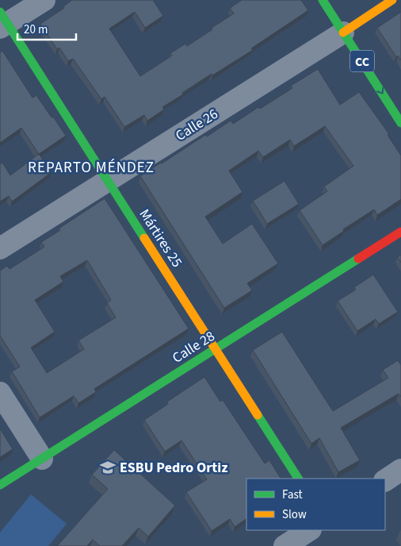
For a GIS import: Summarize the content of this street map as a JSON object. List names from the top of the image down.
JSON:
{
  "streets": {
    "street": [
      "CC",
      "Calle 26",
      "Mártires 25",
      "Calle 28"
    ]
  },
  "crossings": [
    ["CC", "Calle 26"],
    ["Calle 26", "Mártires 25"],
    ["Mártires 25", "Calle 28"]
  ],
  "districts": ["REPARTO MÉNDEZ"],
  "places": {
    "school or university": ["ESBU Pedro Ortiz"]
  },
  "legend": ["Fast", "Slow"],
  "scale_bar": "20 m"
}
